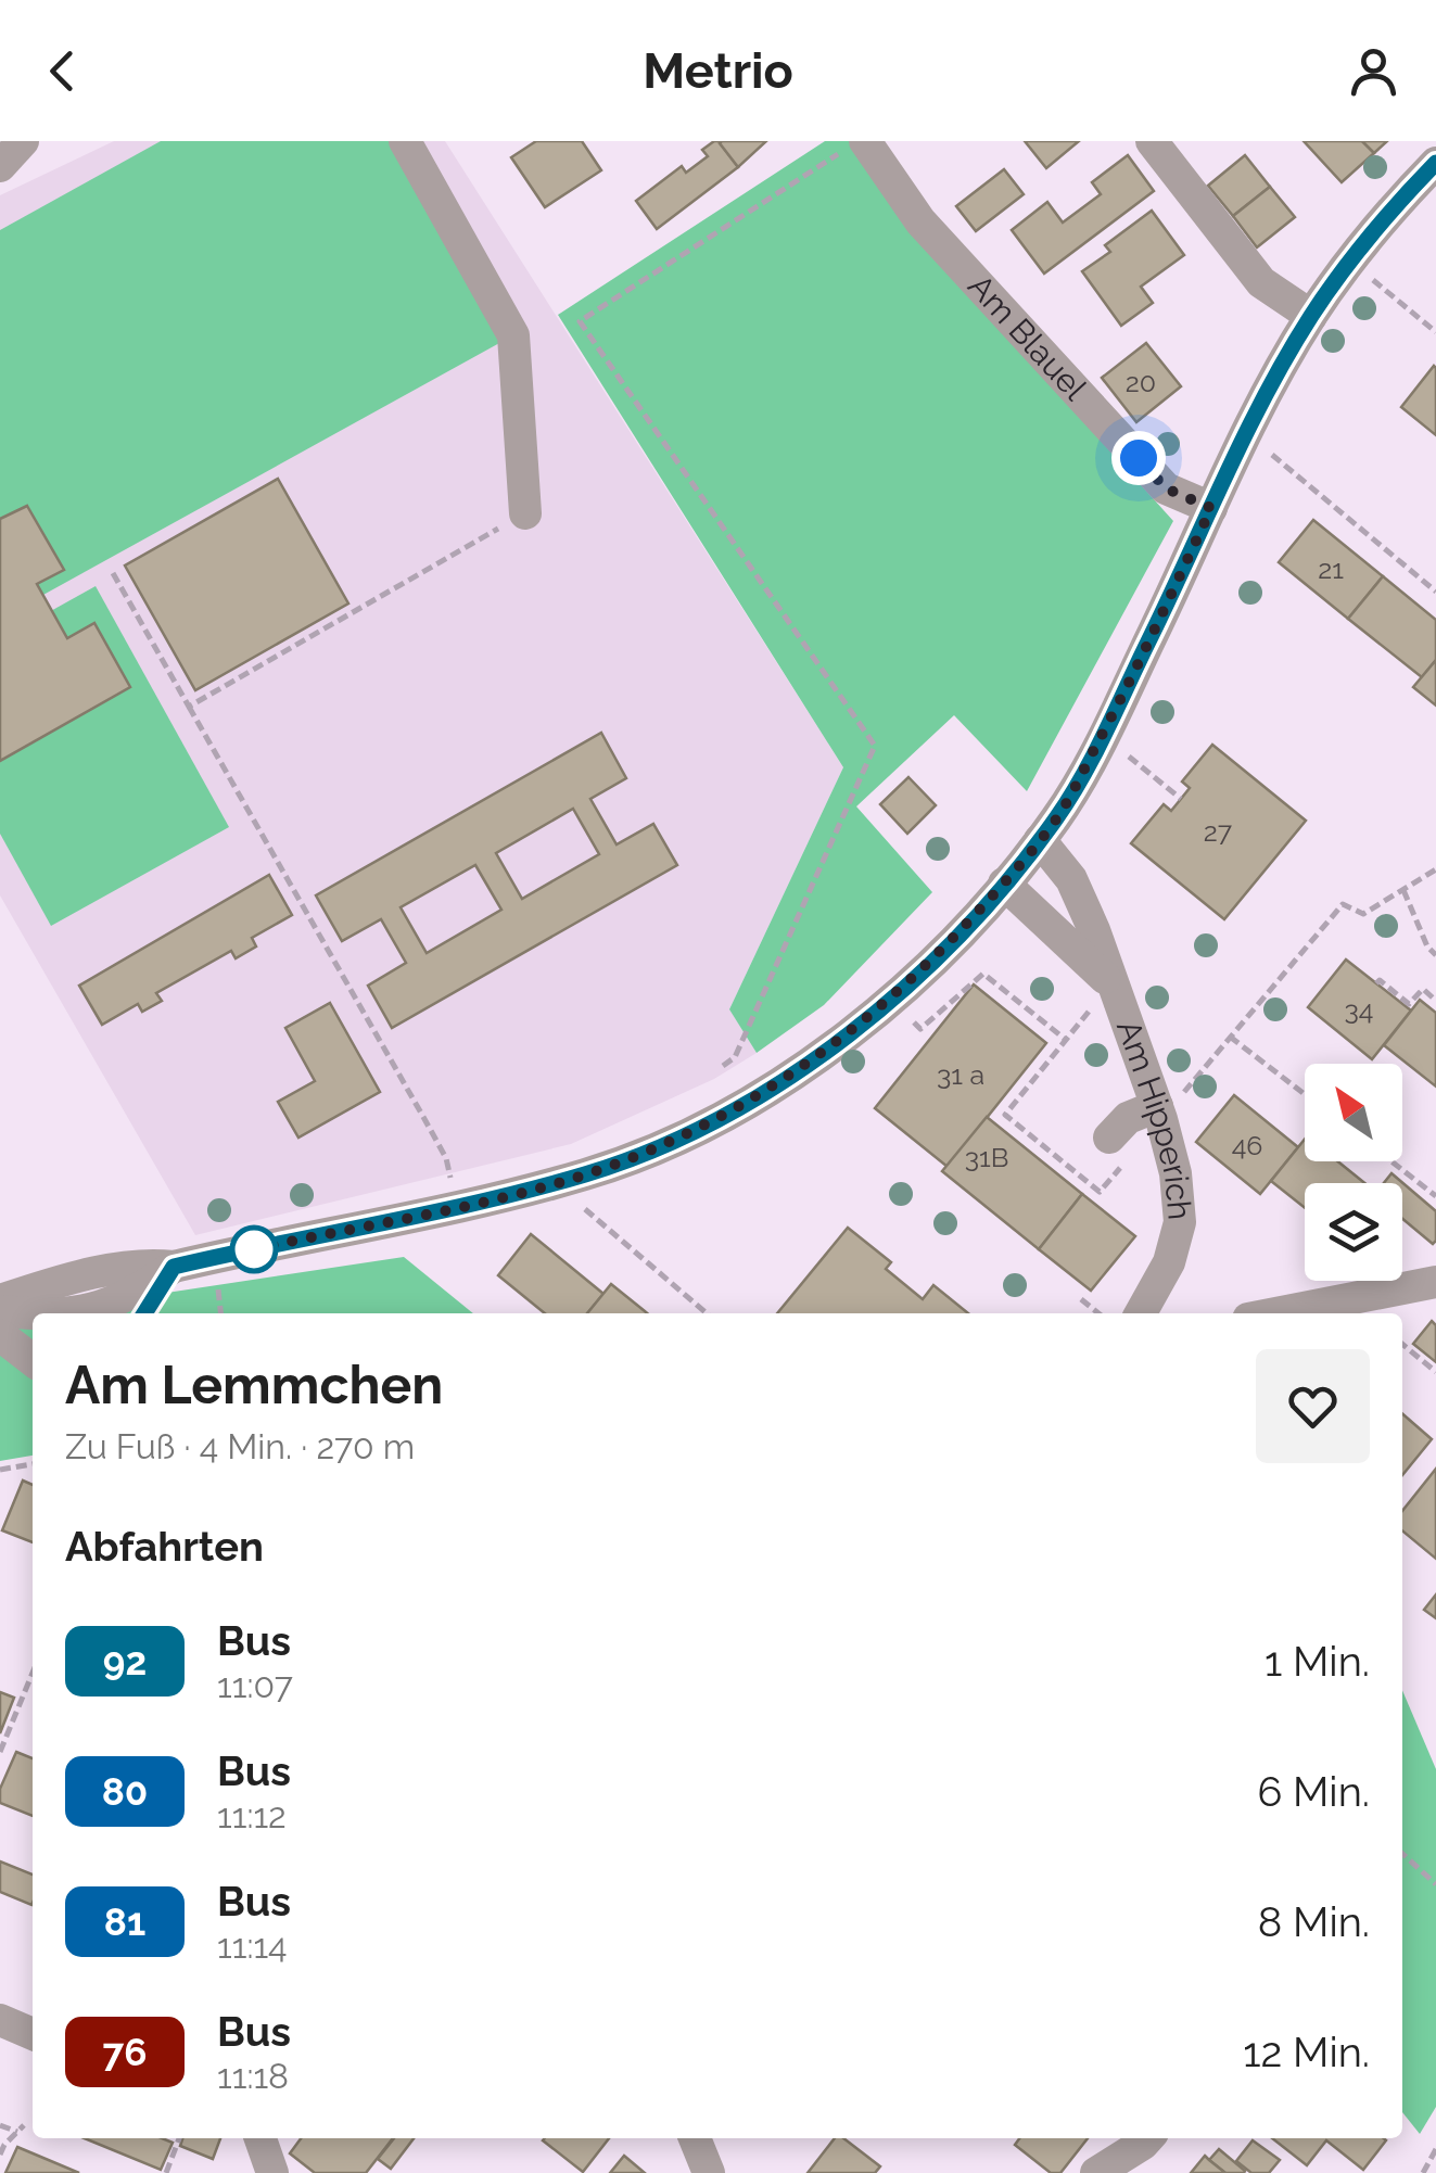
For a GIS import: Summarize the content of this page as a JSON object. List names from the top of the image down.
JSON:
{
  "streets": {
    "street": ["Am Blauel", "Am Hipperich"]
  },
  "lines": ["bus line 92"],
  "house_numbers": [
    "20",
    "21",
    "27",
    "34",
    "31 a",
    "46",
    "31B"
  ],
  "north": "top left",
  "page": {
    "header": "Metrio",
    "heading": [
      ["Am Lemmchen", "Zu Fuß · 4 Min. · 270 m"],
      "Abfahrten"
    ],
    "list": [
      {
        "mark": "92",
        "name": "Bus",
        "note": "11:07",
        "value": "1 Min."
      },
      {
        "mark": "80",
        "name": "Bus",
        "note": "11:12",
        "value": "6 Min."
      },
      {
        "mark": "81",
        "name": "Bus",
        "note": "11:14",
        "value": "8 Min."
      },
      {
        "mark": "76",
        "name": "Bus",
        "note": "11:18",
        "value": "12 Min."
      }
    ]
  }
}
